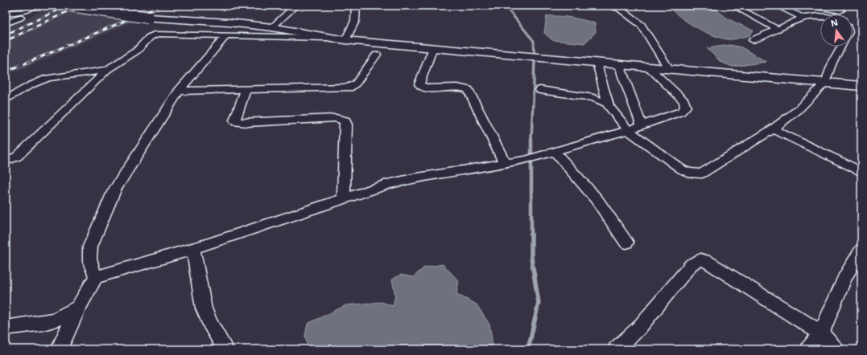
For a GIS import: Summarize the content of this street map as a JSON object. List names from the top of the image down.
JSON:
{
  "north": "top"
}
